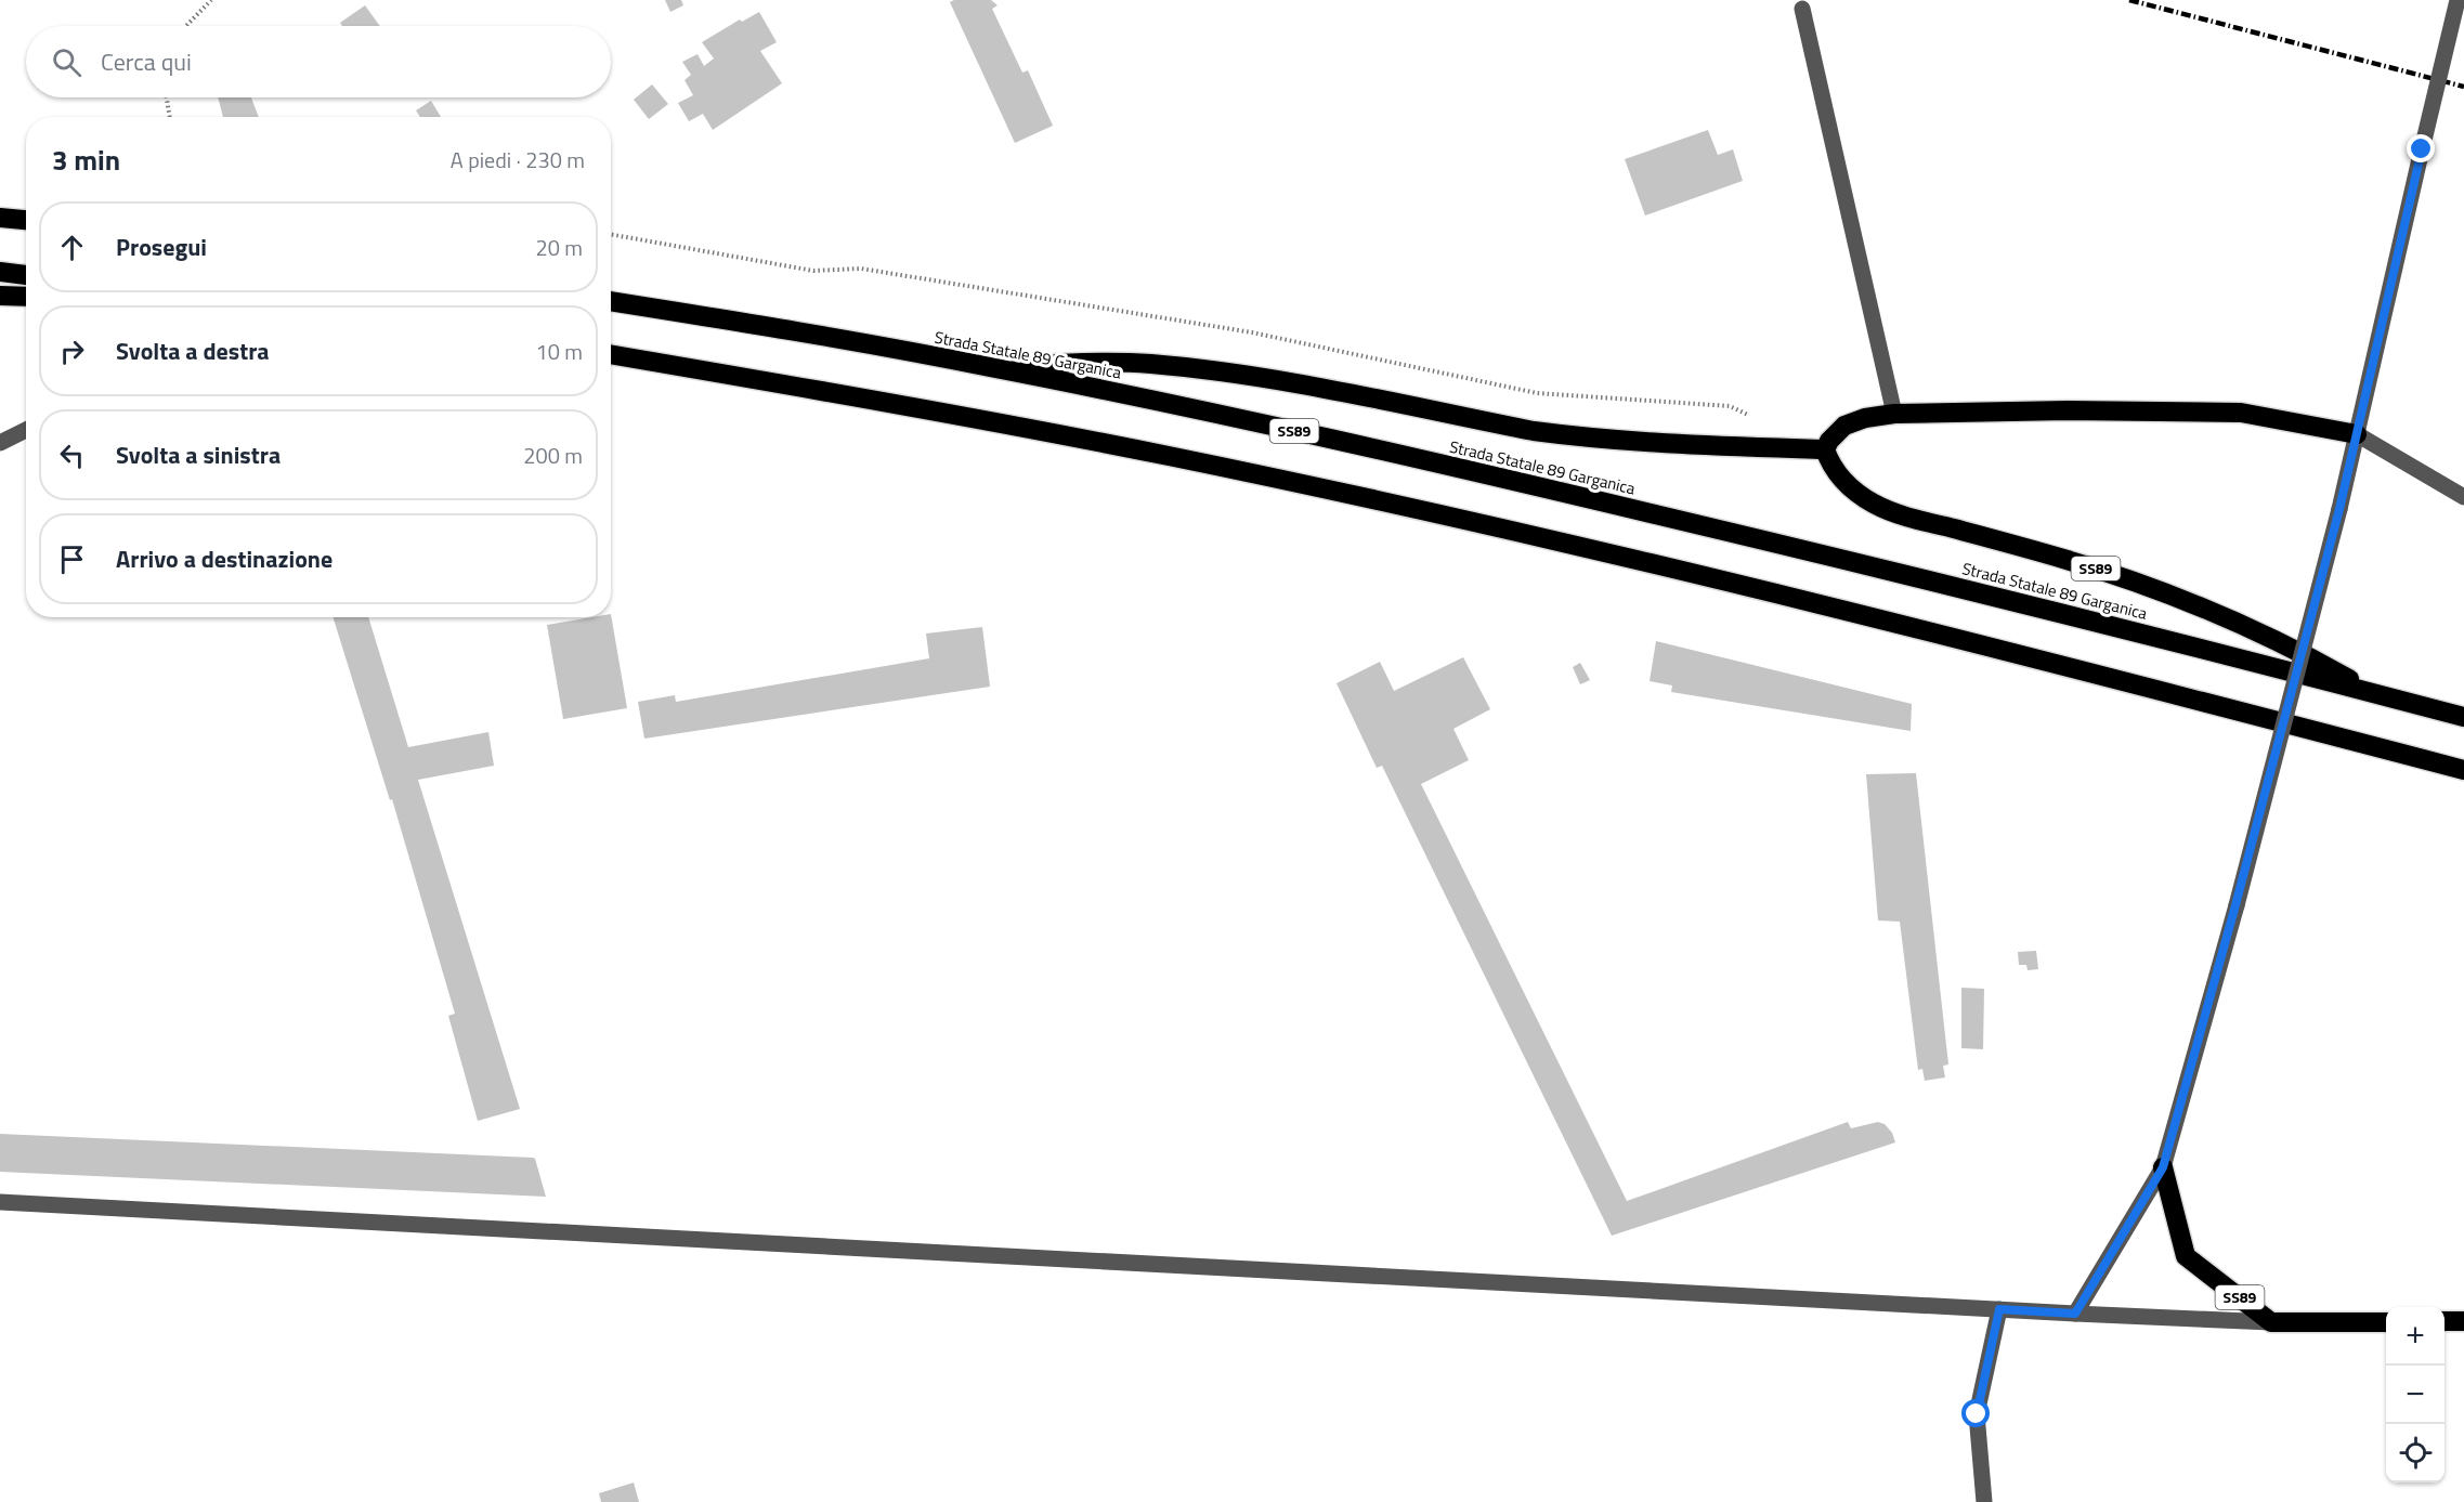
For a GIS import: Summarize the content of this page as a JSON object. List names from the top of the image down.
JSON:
{
  "streets": {
    "highway": ["Strada Statale 89 Garganica", "SS89"]
  },
  "crossings": [
    ["Strada Statale 89 Garganica", "SS89"]
  ],
  "page": {
    "search": "Cerca qui",
    "heading": ["3 min", "A piedi · 230 m"],
    "list": [
      ["Prosegui", "20 m"],
      ["Svolta a destra", "10 m"],
      ["Svolta a sinistra", "200 m"],
      "Arrivo a destinazione"
    ],
    "map_buttons": ["+", "−"]
  }
}
